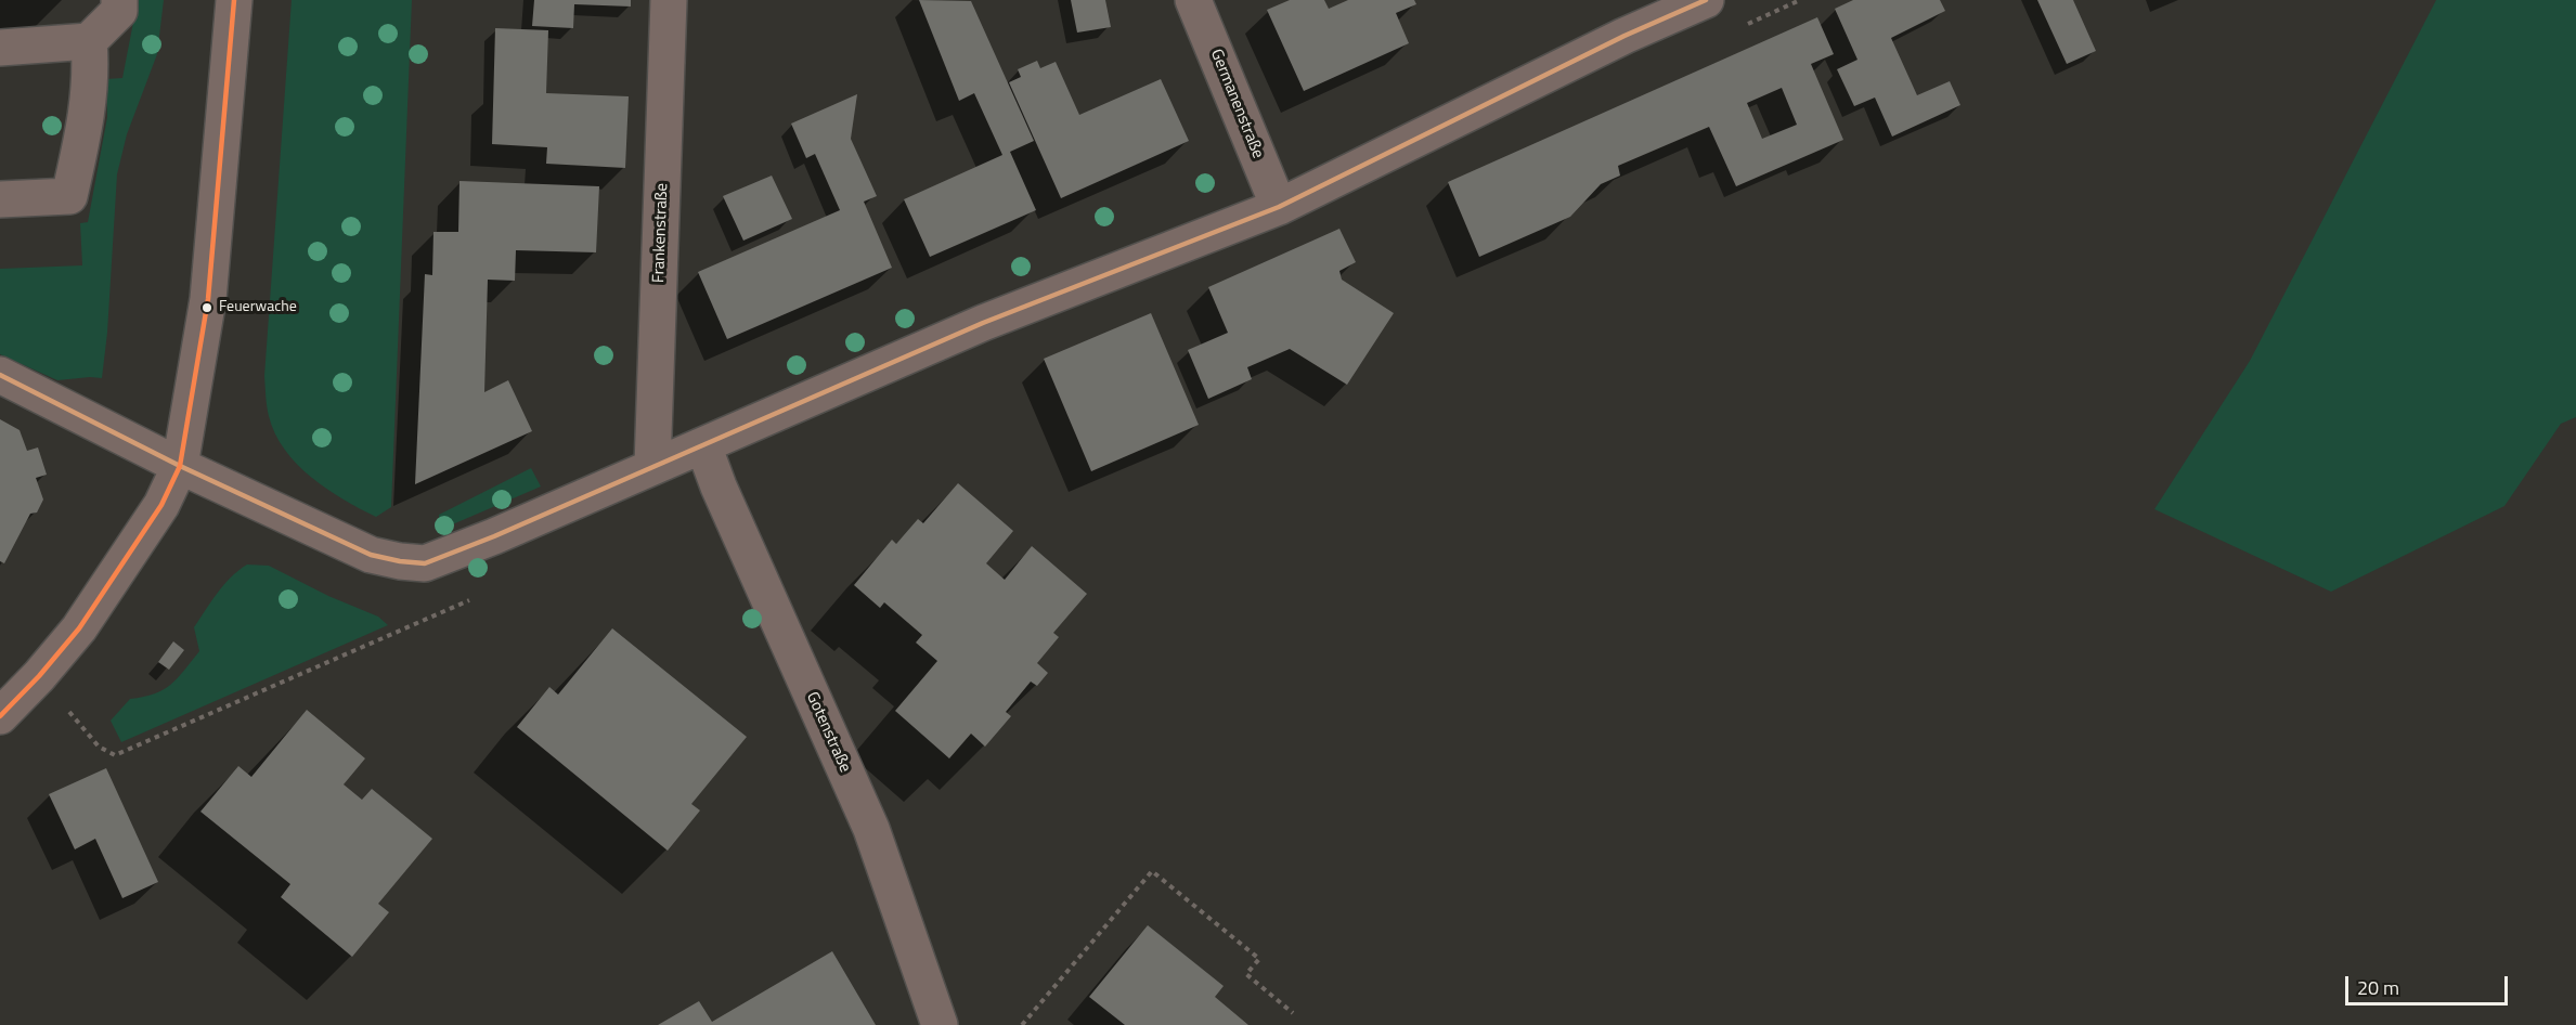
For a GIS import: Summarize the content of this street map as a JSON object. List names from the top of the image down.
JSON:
{
  "streets": {
    "street": ["Germanenstraße", "Frankenstraße", "Gotenstraße"]
  },
  "places": ["Feuerwache"],
  "scale_bar": "20 m"
}
